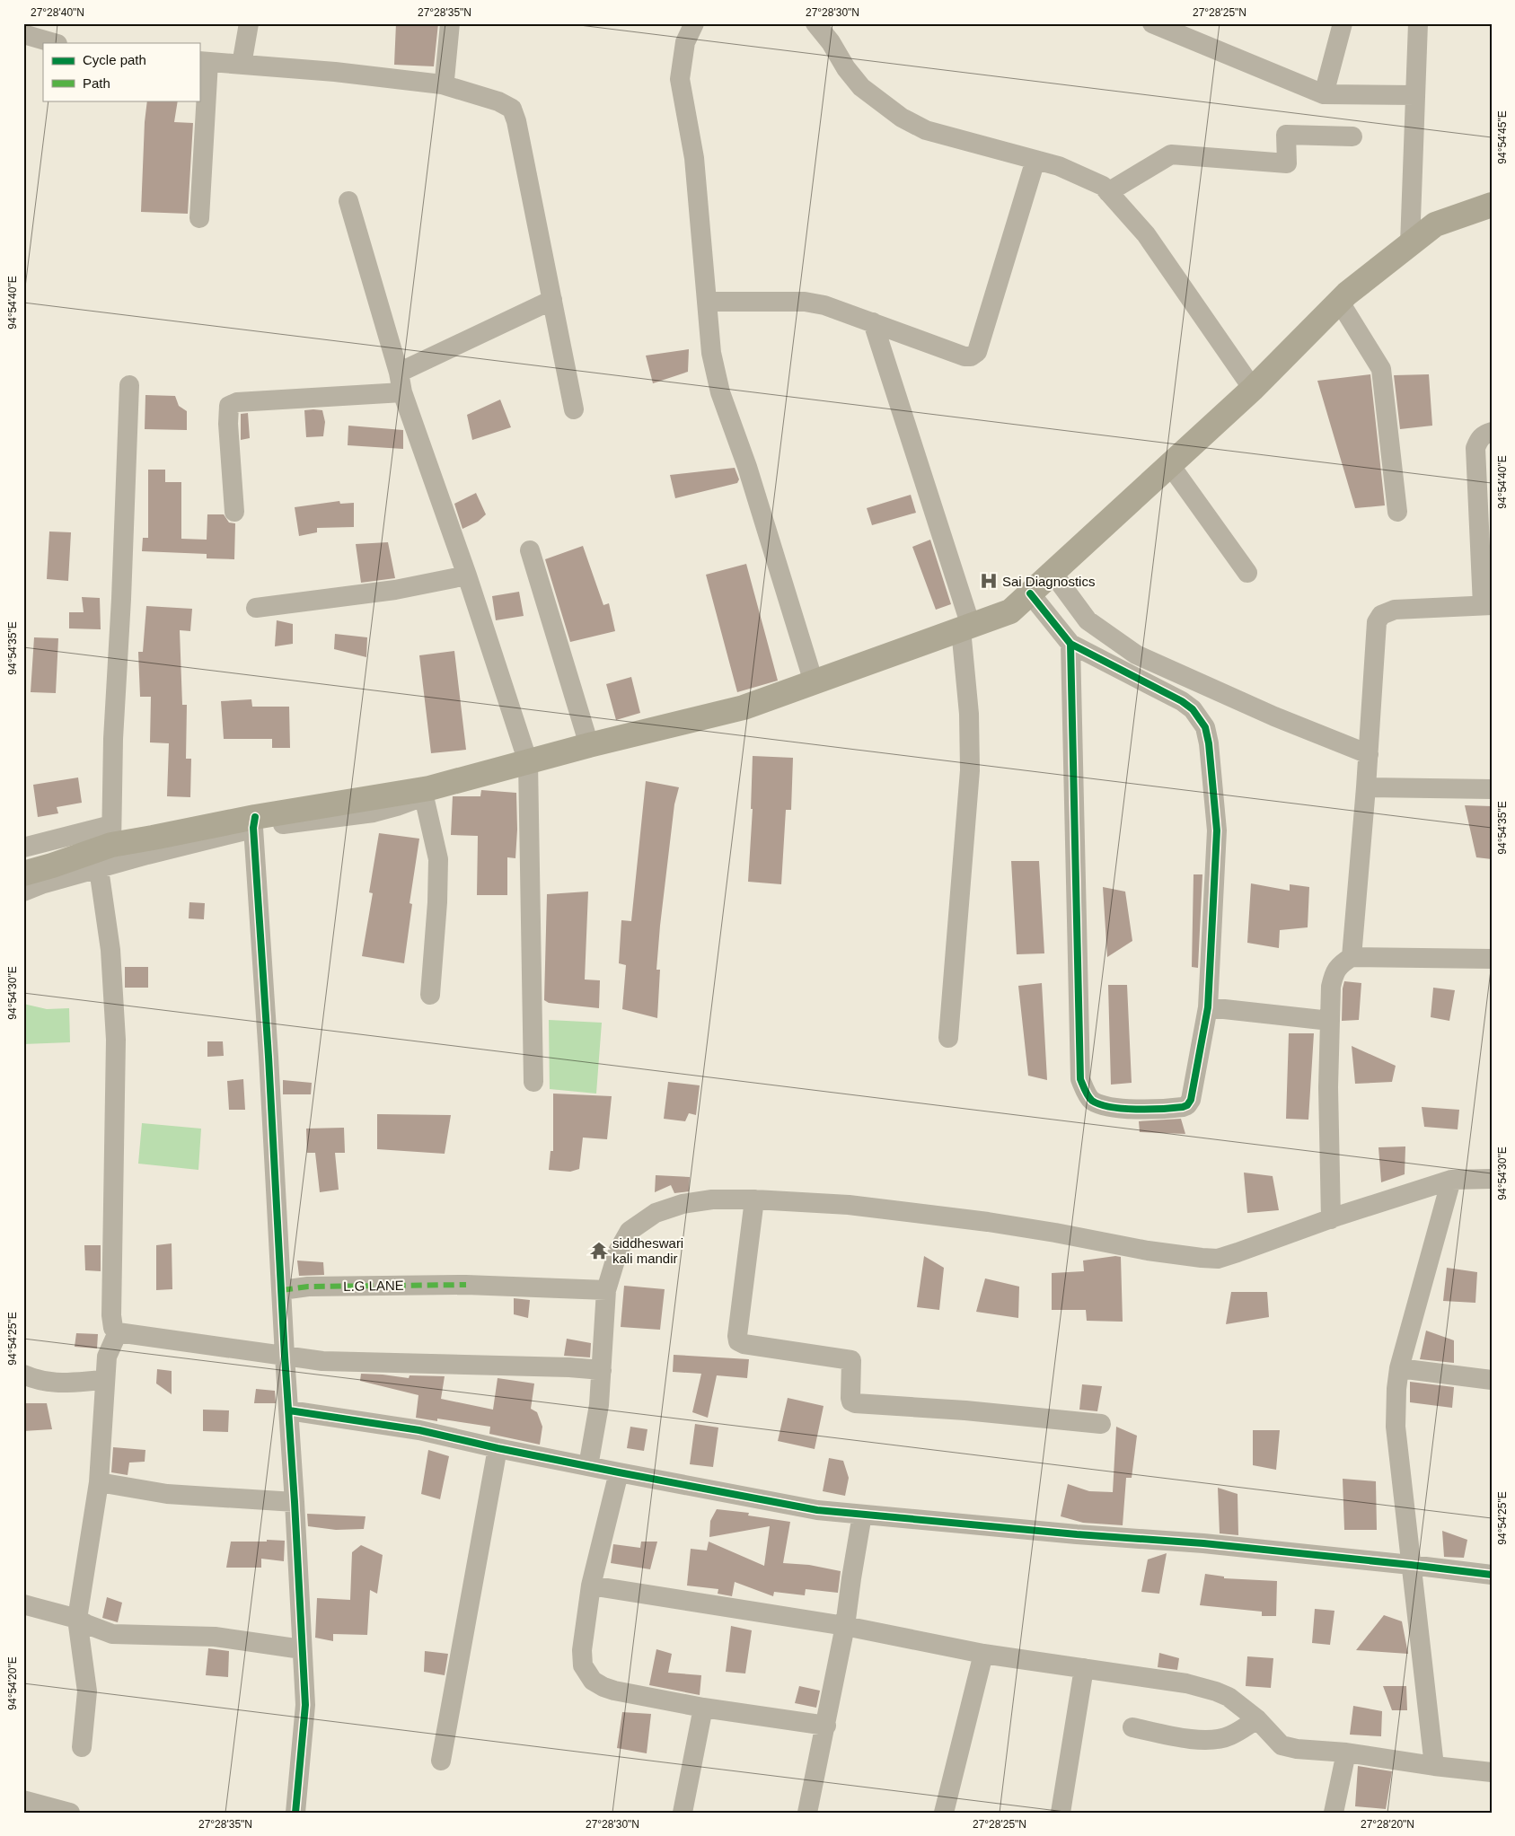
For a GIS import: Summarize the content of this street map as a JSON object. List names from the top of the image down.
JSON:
{
  "streets": {
    "street": ["L.G LANE"]
  },
  "places": {
    "hospital": ["Sai Diagnostics"],
    "temple": ["siddheswari kali mandir"]
  },
  "legend": ["Cycle path", "Path"],
  "coordinates": [
    "27°28'40\"N",
    "27°28'35\"N",
    "27°28'30\"N",
    "27°28'25\"N",
    "94°54'45\"E",
    "94°54'40\"E",
    "94°54'35\"E",
    "94°54'30\"E",
    "94°54'25\"E",
    "94°54'20\"E",
    "27°28'20\"N"
  ]
}
